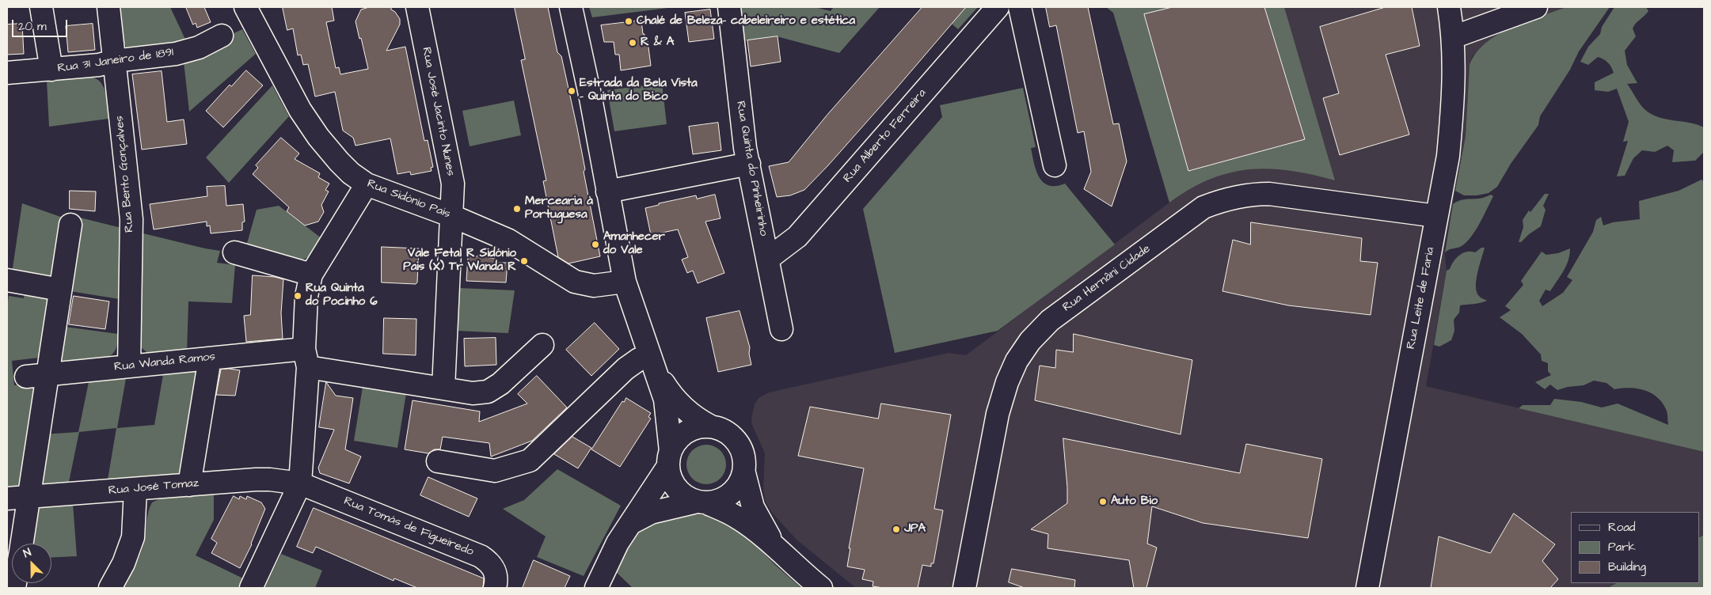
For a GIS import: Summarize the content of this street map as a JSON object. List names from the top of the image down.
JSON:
{
  "streets": {
    "street": [
      "Rua 31 Janeiro de 1891",
      "Rua José Jacinto Nunes",
      "Rua Alberto Ferreira",
      "Rua Quinta do Pinheirinho",
      "Rua Bento Gonçalves",
      "Rua Sidónio Pais",
      "Rua Hernâni Cidade",
      "Rua Leite de Faria",
      "Rua Wanda Ramos",
      "Rua José Tomaz",
      "Rua Tomás de Figueiredo"
    ]
  },
  "crossings": [
    ["Rua 31 Janeiro de 1891", "Rua Bento Gonçalves"],
    ["Rua José Jacinto Nunes", "Rua Sidónio Pais"],
    ["Rua José Jacinto Nunes", "Rua Wanda Ramos"],
    ["Rua Alberto Ferreira", "Rua Quinta do Pinheirinho"],
    ["Rua Bento Gonçalves", "Rua Wanda Ramos"],
    ["Rua Hernâni Cidade", "Rua Leite de Faria"],
    ["Rua José Tomaz", "Rua Tomás de Figueiredo"]
  ],
  "places": [
    "Chalé de Beleza- cabeleireiro e estética",
    "R & A",
    "Estrada da Bela Vista - Quinta do Bico",
    "Mercearia à Portuguesa",
    "Amanhecer do Vale",
    "Vale Fetal R Sidónio Pais (X) Tr Wanda R",
    "Rua Quinta do Pocinho 6",
    "Auto Bio",
    "JPA"
  ],
  "legend": ["Road", "Park", "Building"],
  "scale_bar": "20 m",
  "north": "top left"
}
